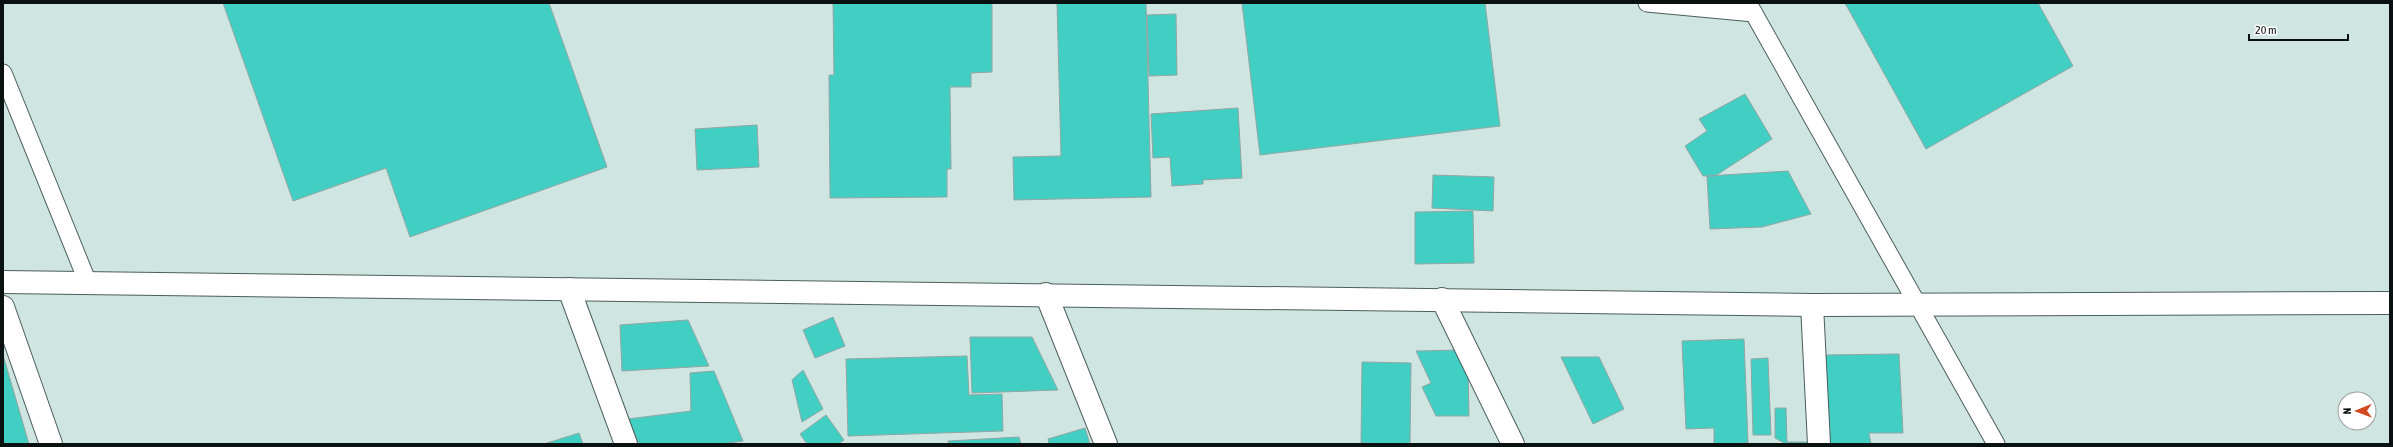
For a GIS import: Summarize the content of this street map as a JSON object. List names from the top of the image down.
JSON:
{
  "scale_bar": "20 m",
  "north": "left"
}
